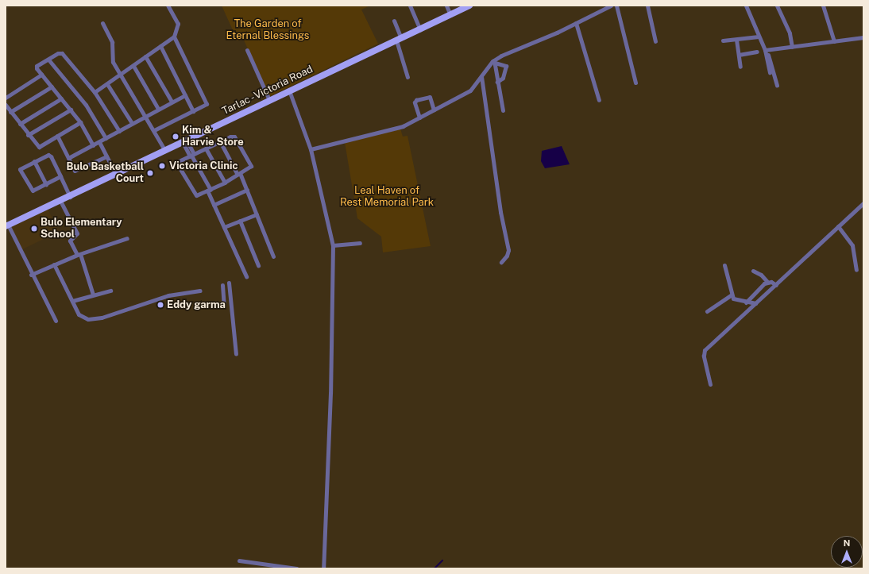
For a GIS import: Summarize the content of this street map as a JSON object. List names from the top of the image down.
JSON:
{
  "streets": {
    "main road": ["Tarlac - Victoria Road"]
  },
  "parks": ["The Garden of Eternal Blessings", "Leal Haven of Rest Memorial Park"],
  "places": [
    "Kim & Harvie Store",
    "Victoria Clinic",
    "Bulo Basketball Court",
    "Bulo Elementary School",
    "Eddy garma"
  ],
  "north": "top"
}
